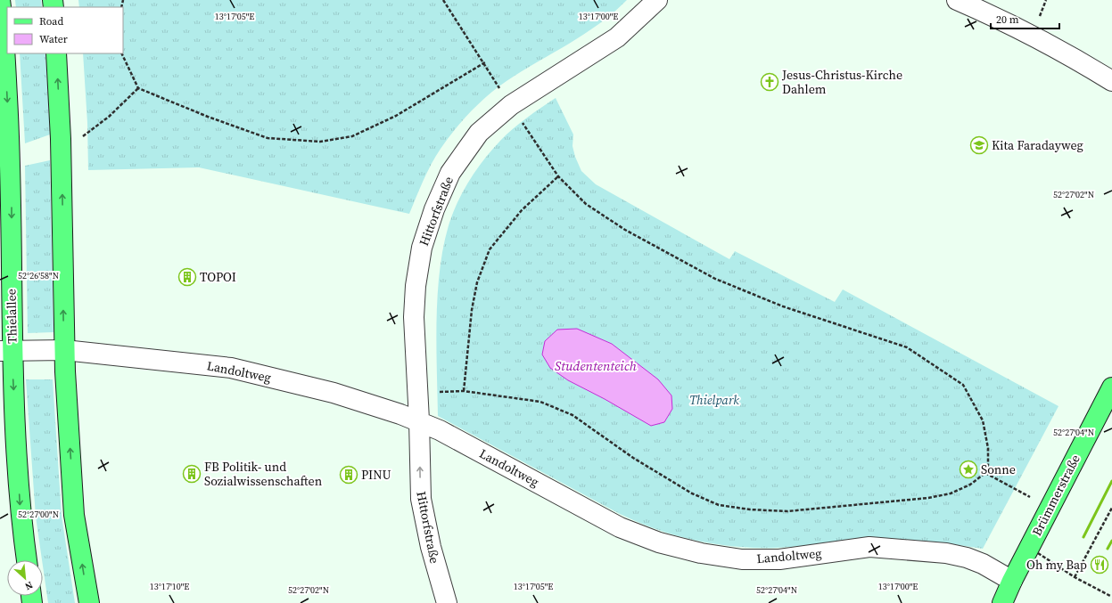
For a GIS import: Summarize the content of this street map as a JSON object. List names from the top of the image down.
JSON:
{
  "streets": {
    "main road": ["Thielallee", "Brümmerstraße"],
    "street": ["Hittorfstraße", "Landoltweg"]
  },
  "crossings": [
    ["Hittorfstraße", "Landoltweg"],
    ["Thielallee", "Landoltweg"],
    ["Landoltweg", "Brümmerstraße"]
  ],
  "water": ["Studententeich"],
  "parks": ["Thielpark"],
  "places": {
    "church": ["Jesus-Christus-Kirche Dahlem"],
    "school or university": ["Kita Faradayweg"],
    "building": ["TOPOI", "FB Politik- und Sozialwissenschaften", "PINU"],
    "place": ["Sonne"],
    "restaurant": ["Oh my Bap"]
  },
  "legend": ["Road", "Water"],
  "scale_bar": "20 m",
  "north": "bottom right",
  "coordinates": [
    "13°17'05\"E",
    "13°17'00\"E",
    "52°27'02\"N",
    "52°26'58\"N",
    "52°27'04\"N",
    "52°27'00\"N",
    "13°17'10\"E"
  ]
}
